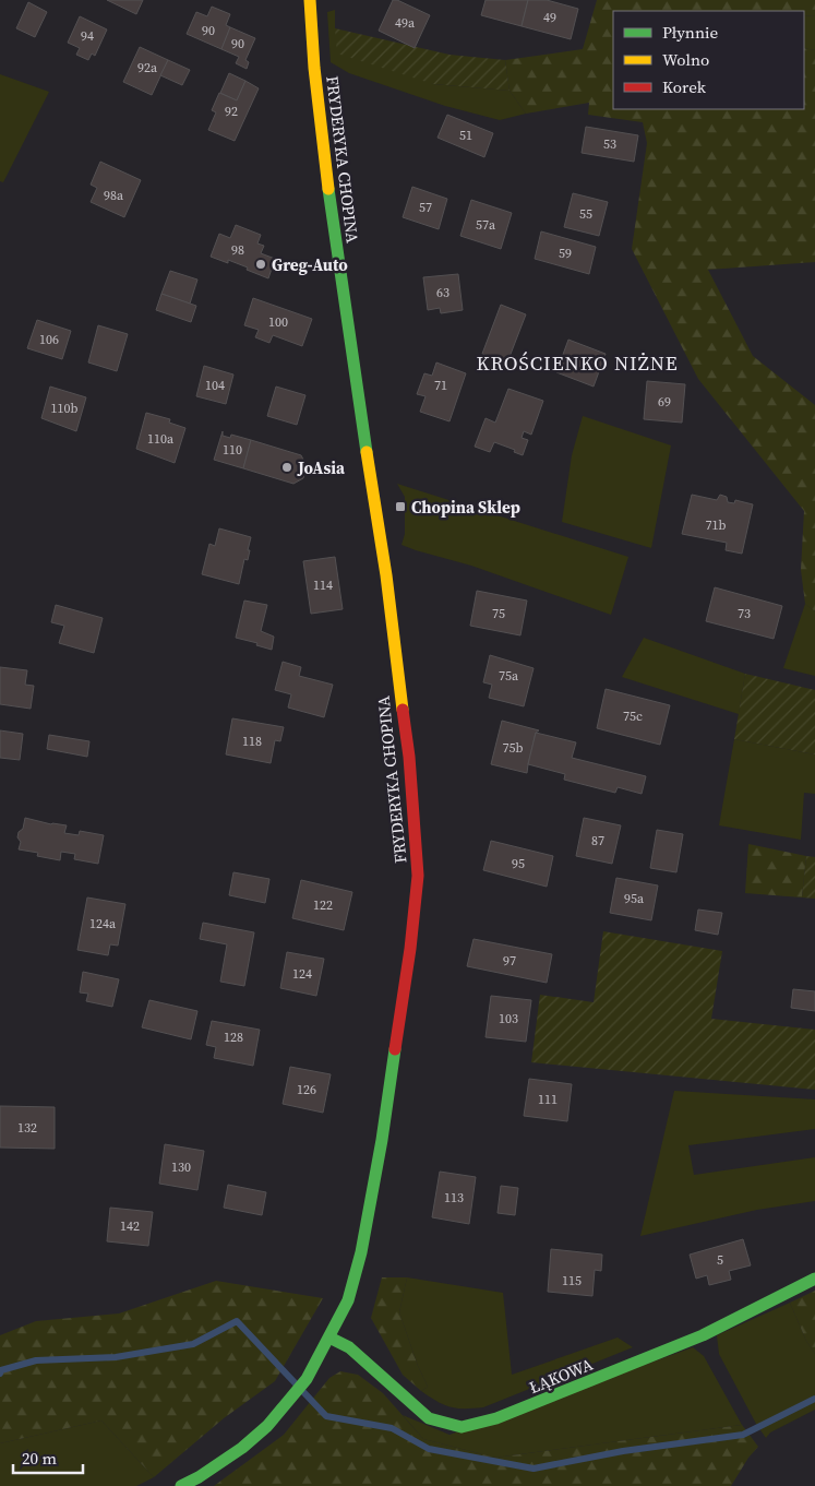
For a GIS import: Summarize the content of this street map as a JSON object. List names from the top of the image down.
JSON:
{
  "streets": {
    "street": ["FRYDERYKA CHOPINA", "ŁĄKOWA"]
  },
  "crossings": [
    ["FRYDERYKA CHOPINA", "ŁĄKOWA"]
  ],
  "districts": ["KROŚCIENKO NIŻNE"],
  "places": {
    "other": ["Greg-Auto", "JoAsia"],
    "transit": ["Chopina Sklep"]
  },
  "house_numbers": [
    "49",
    "49a",
    "90",
    "94",
    "90",
    "92a",
    "92",
    "51",
    "53",
    "98a",
    "57",
    "55",
    "57a",
    "98",
    "59",
    "63",
    "100",
    "106",
    "104",
    "71",
    "69",
    "110b",
    "110a",
    "110",
    "71b",
    "114",
    "75",
    "73",
    "75a",
    "75c",
    "118",
    "75b",
    "87",
    "95",
    "95a",
    "122",
    "124a",
    "97",
    "124",
    "103",
    "128",
    "126",
    "111",
    "132",
    "130",
    "113",
    "142",
    "5",
    "115"
  ],
  "legend": ["Płynnie", "Wolno", "Korek"],
  "scale_bar": "20 m"
}
